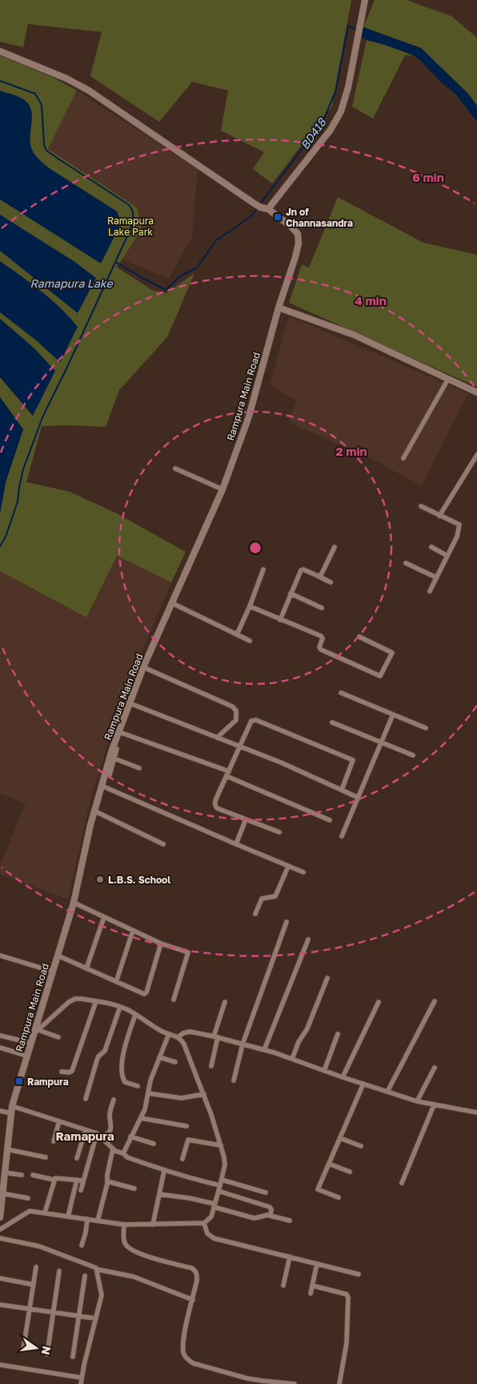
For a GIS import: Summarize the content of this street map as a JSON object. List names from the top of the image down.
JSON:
{
  "streets": {
    "main road": ["Rampura Main Road"]
  },
  "districts": ["Ramapura"],
  "water": ["BD418", "Ramapura Lake"],
  "parks": ["Ramapura Lake Park"],
  "places": {
    "transit": ["Jn of Channasandra", "Rampura"],
    "other": ["L.B.S. School"]
  },
  "north": "right",
  "rings": ["6 min", "4 min", "2 min"]
}
